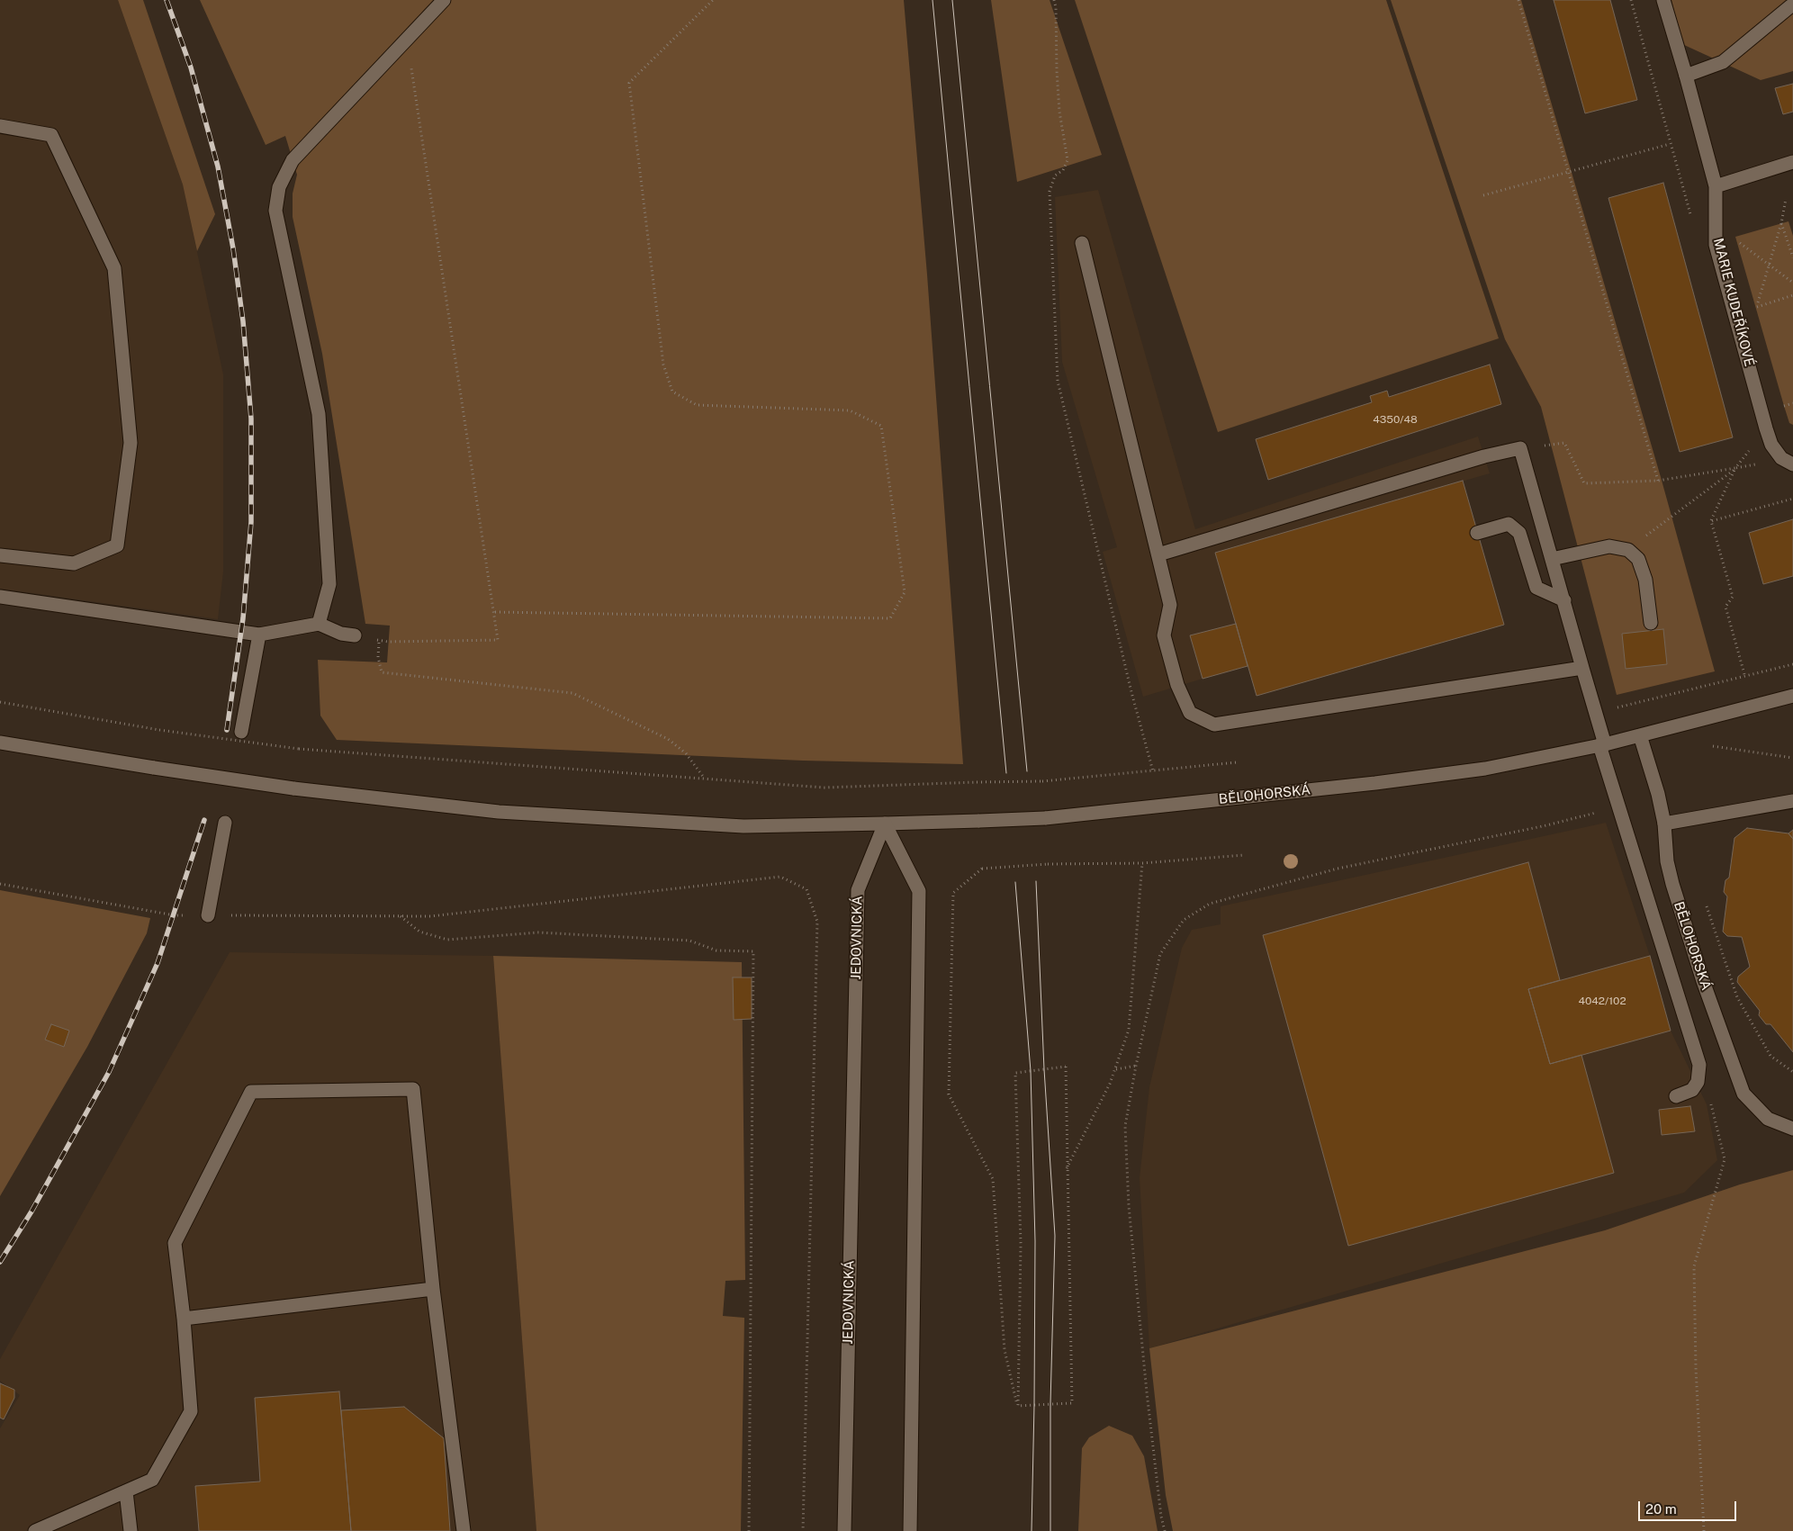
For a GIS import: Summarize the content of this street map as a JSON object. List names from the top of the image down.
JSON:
{
  "streets": {
    "main road": ["MARIE KUDEŘÍKOVÉ", "BĚLOHORSKÁ", "JEDOVNICKÁ"]
  },
  "crossings": [
    ["BĚLOHORSKÁ", "JEDOVNICKÁ"]
  ],
  "house_numbers": ["4350/48", "4042/102"],
  "scale_bar": "20 m"
}
